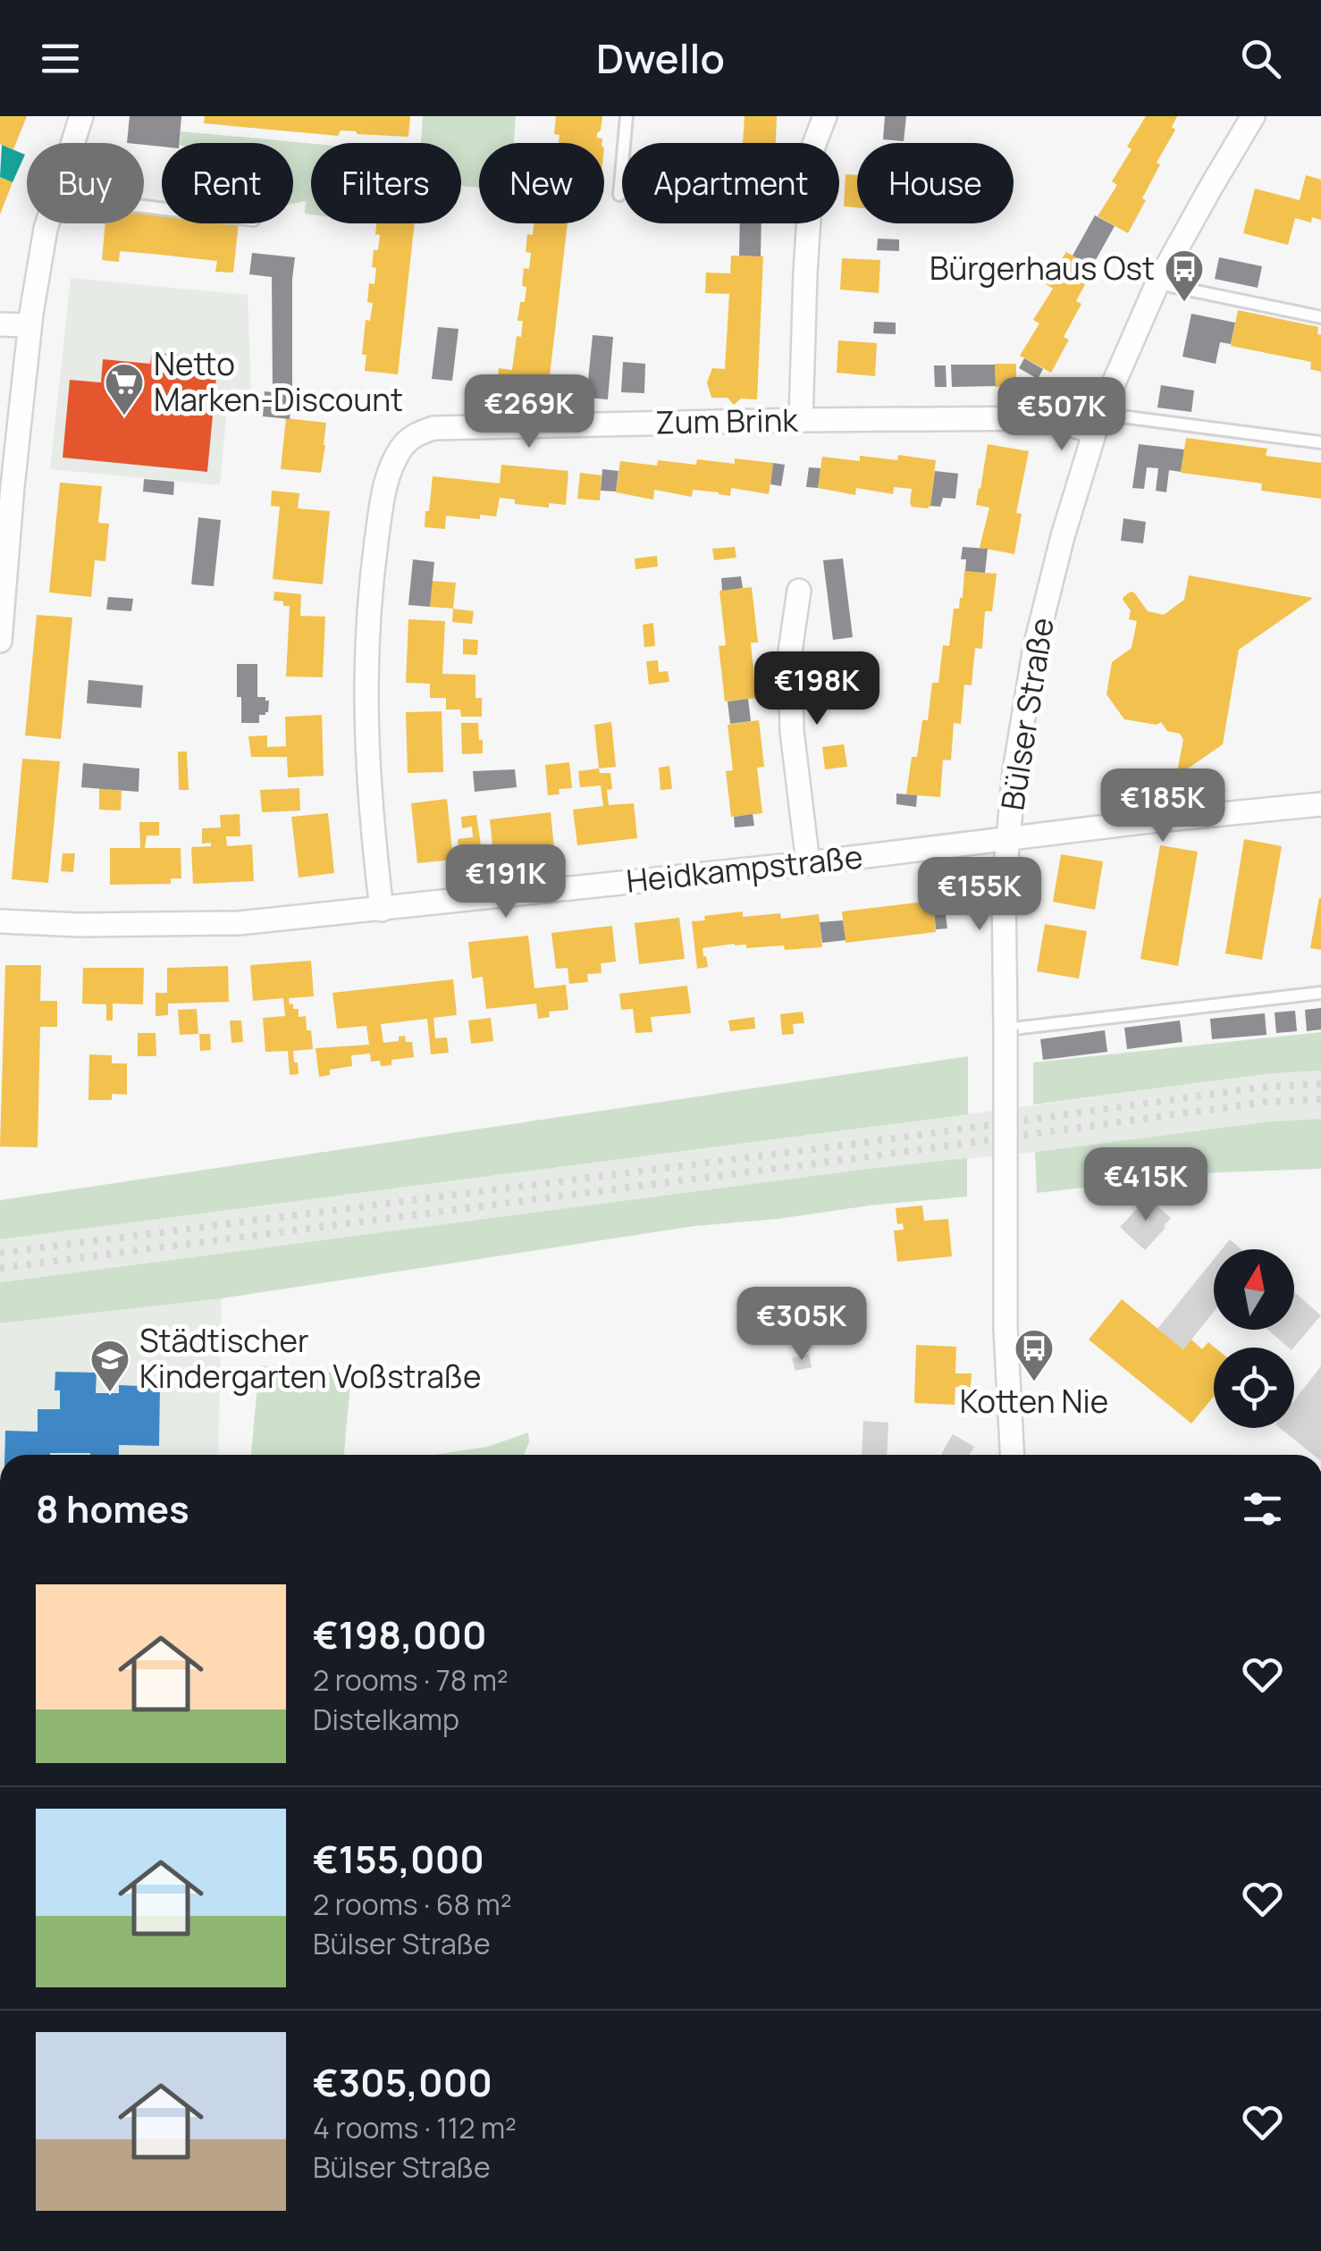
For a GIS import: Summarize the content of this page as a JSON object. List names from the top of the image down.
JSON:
{
  "streets": {
    "street": ["Zum Brink", "Bülser Straße", "Heidkampstraße"]
  },
  "crossings": [
    ["Zum Brink", "Bülser Straße"],
    ["Zum Brink", "Heidkampstraße"],
    ["Bülser Straße", "Heidkampstraße"]
  ],
  "places": {
    "bus stop": ["Bürgerhaus Ost", "Kotten Nie"],
    "supermarket": ["Netto Marken-Discount"],
    "school or university": ["Städtischer Kindergarten Voßstraße"]
  },
  "north": "top",
  "page": {
    "header": "Dwello",
    "chip": [
      "Buy",
      "Rent",
      "Filters",
      "New",
      "Apartment",
      "House"
    ],
    "price": [
      "€269K",
      "€507K",
      "€198K",
      "€185K",
      "€191K",
      "€155K",
      "€415K",
      "€305K"
    ],
    "heading": "8 homes",
    "list": [
      {
        "name": "€198,000",
        "note": "2 rooms · 78 m² · Distelkamp"
      },
      {
        "name": "€155,000",
        "note": "2 rooms · 68 m² · Bülser Straße"
      },
      {
        "name": "€305,000",
        "note": "4 rooms · 112 m² · Bülser Straße"
      }
    ]
  }
}
